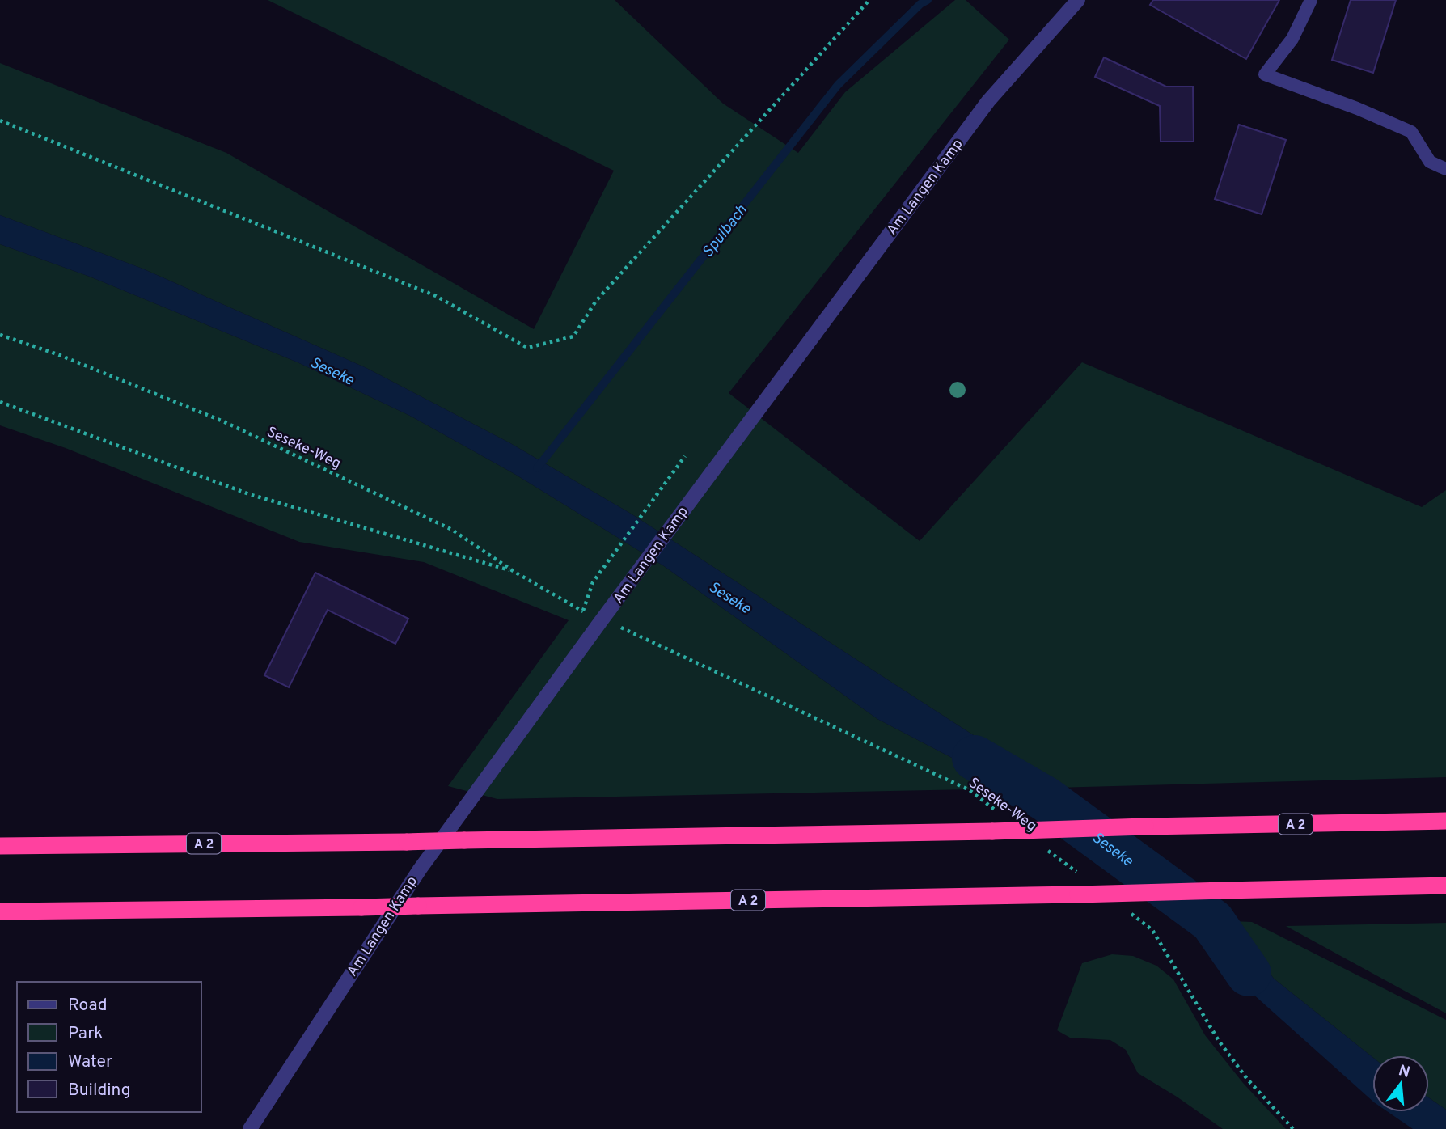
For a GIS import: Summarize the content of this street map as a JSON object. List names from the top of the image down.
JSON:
{
  "streets": {
    "highway": ["A 2"],
    "street": ["Am Langen Kamp"],
    "path": ["Seseke-Weg"]
  },
  "crossings": [
    ["Am Langen Kamp", "Seseke-Weg"]
  ],
  "water": ["Spulbach", "Seseke"],
  "legend": [
    "Road",
    "Park",
    "Water",
    "Building"
  ],
  "north": "top"
}
